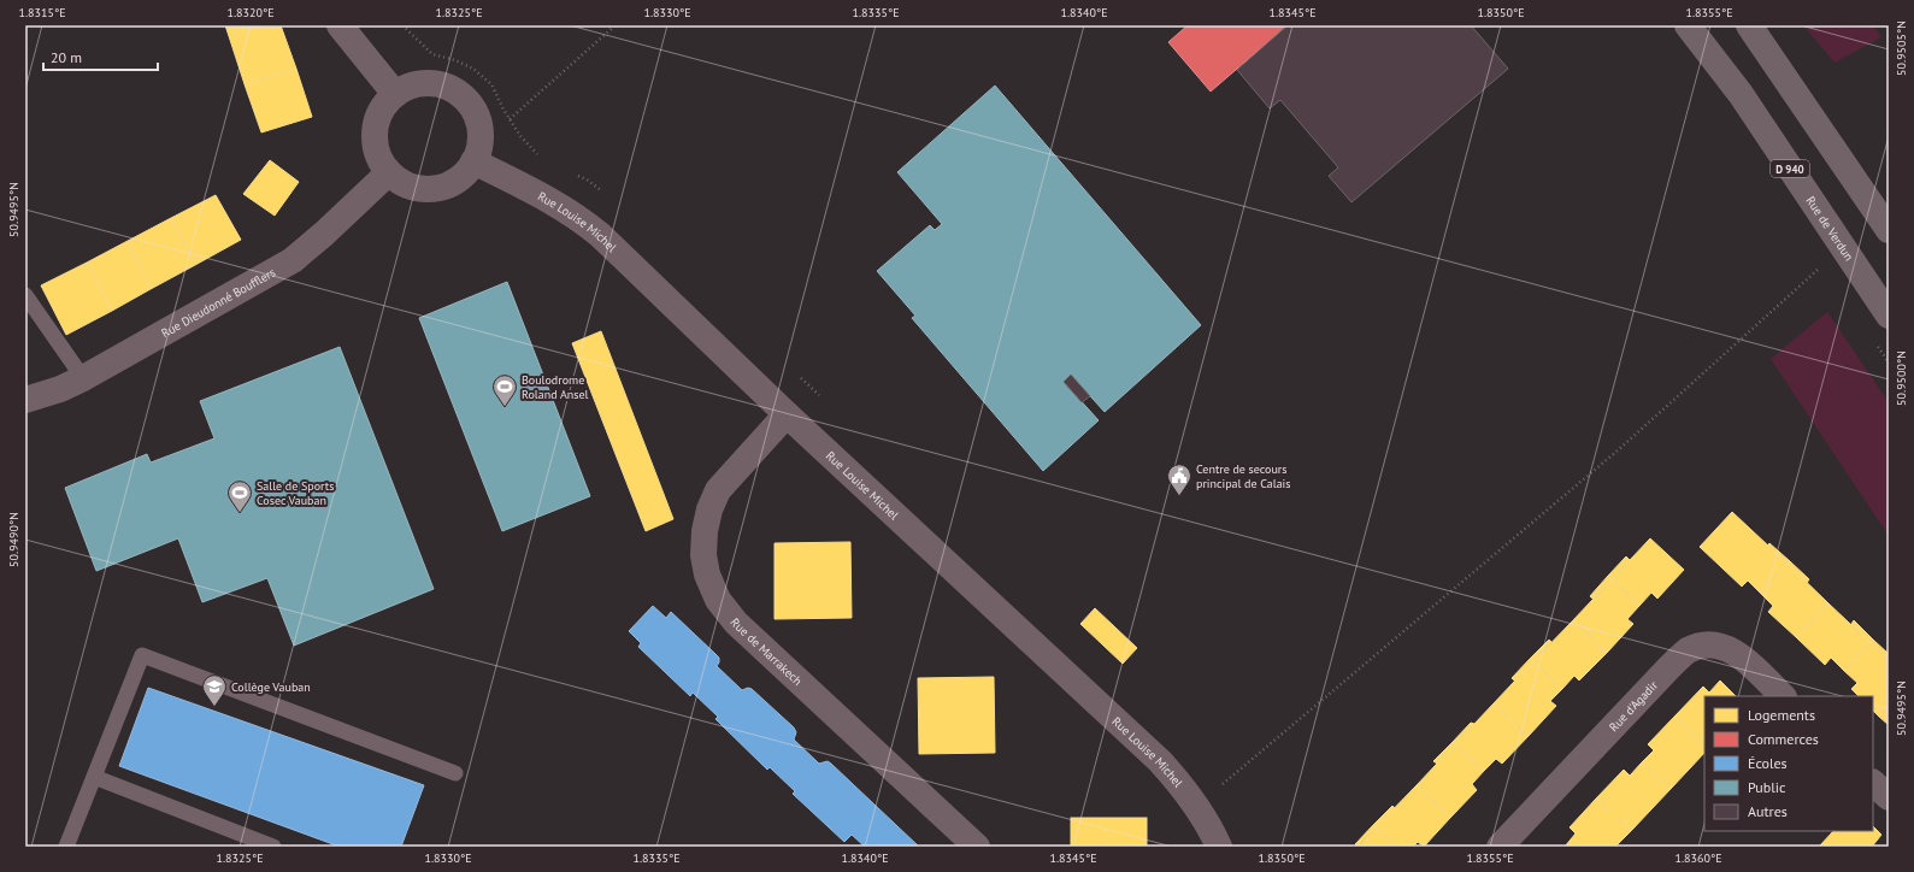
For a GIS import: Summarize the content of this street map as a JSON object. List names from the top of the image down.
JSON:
{
  "streets": {
    "main road": ["D 940", "Rue de Verdun"],
    "street": [
      "Rue Louise Michel",
      "Rue Dieudonné Boufflers",
      "Rue de Marrakech",
      "Rue d'Agadir"
    ]
  },
  "crossings": [
    ["Rue Louise Michel", "Rue Dieudonné Boufflers"],
    ["Rue Louise Michel", "Rue de Marrakech"]
  ],
  "places": {
    "sports": ["Boulodrome Roland Ansel", "Salle de Sports Cosec Vauban"],
    "public building": ["Centre de secours principal de Calais"],
    "school or university": ["Collège Vauban"]
  },
  "legend": [
    "Logements",
    "Commerces",
    "Écoles",
    "Public",
    "Autres"
  ],
  "scale_bar": "20 m",
  "coordinates": [
    "1.8315°E",
    "1.8320°E",
    "1.8325°E",
    "1.8330°E",
    "1.8335°E",
    "1.8340°E",
    "1.8345°E",
    "1.8350°E",
    "1.8355°E",
    "50.9505°N",
    "50.9495°N",
    "50.9500°N",
    "50.9490°N",
    "1.8360°E"
  ]
}
